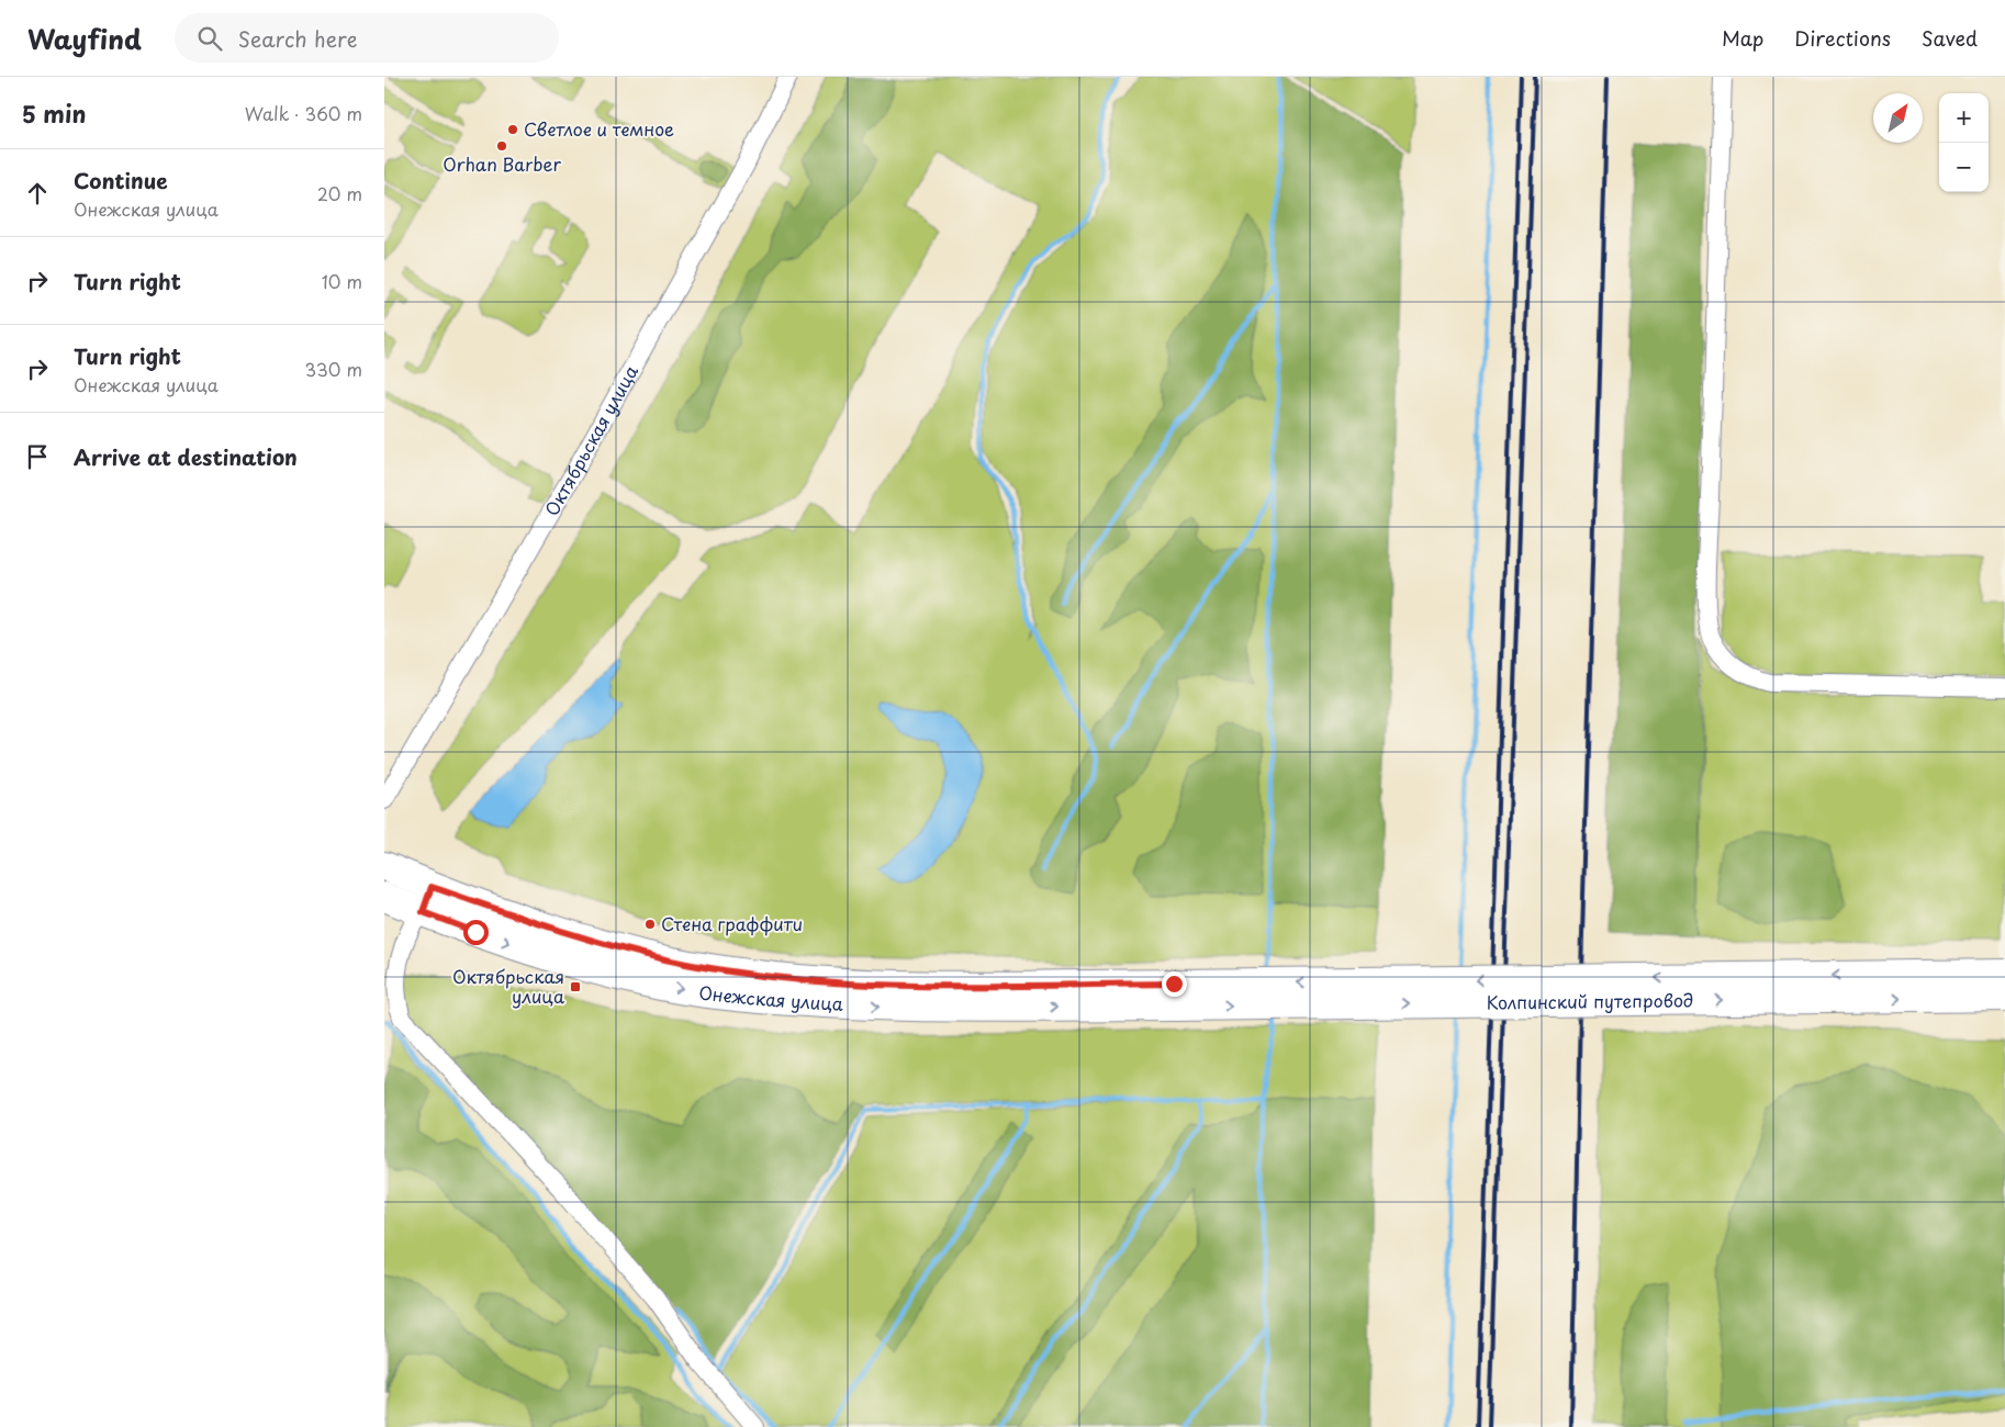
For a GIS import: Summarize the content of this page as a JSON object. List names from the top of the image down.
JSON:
{
  "streets": {
    "main road": ["Онежская улица", "Колпинский путепровод"],
    "street": ["Октябрьская улица"]
  },
  "crossings": [
    ["Онежская улица", "Колпинский путепровод"]
  ],
  "places": {
    "other": ["Светлое и темное", "Orhan Barber", "Стена граффити"],
    "transit": ["Октябрьская улица"]
  },
  "north": "top right",
  "page": {
    "header": "Wayfind",
    "search": "Search here",
    "nav": ["Map", "Directions", "Saved"],
    "heading": ["5 min", "Walk · 360 m"],
    "map_buttons": ["+", "−"],
    "list": [
      ["Continue", "Онежская улица", "20 m"],
      ["Turn right", "10 m"],
      ["Turn right", "Онежская улица", "330 m"],
      "Arrive at destination"
    ]
  }
}
